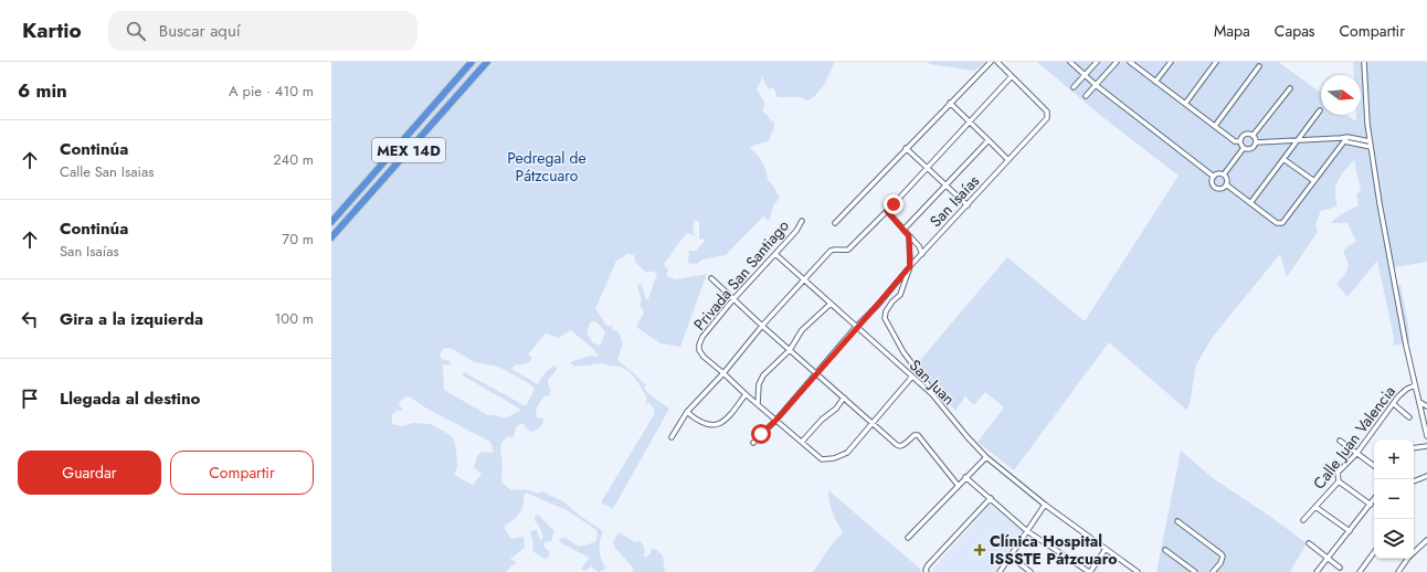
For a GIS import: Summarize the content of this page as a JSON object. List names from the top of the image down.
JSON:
{
  "streets": {
    "highway": ["MEX 14D"],
    "street": [
      "San Isaías",
      "Privada San Santiago",
      "San Juan",
      "Calle Juan Valencia"
    ]
  },
  "crossings": [
    ["San Isaías", "San Juan"],
    ["Privada San Santiago", "San Juan"]
  ],
  "parks": ["Pedregal de Pátzcuaro"],
  "places": {
    "health": ["Clínica Hospital ISSSTE Pátzcuaro"]
  },
  "north": "right",
  "page": {
    "header": "Kartio",
    "search": "Buscar aquí",
    "nav": ["Mapa", "Capas", "Compartir"],
    "heading": ["6 min", "A pie · 410 m"],
    "list": [
      ["Continúa", "Calle San Isaias", "240 m"],
      ["Continúa", "San Isaías", "70 m"],
      ["Gira a la izquierda", "100 m"],
      "Llegada al destino"
    ],
    "buttons": ["Guardar", "Compartir"],
    "map_buttons": ["+", "−"]
  }
}
